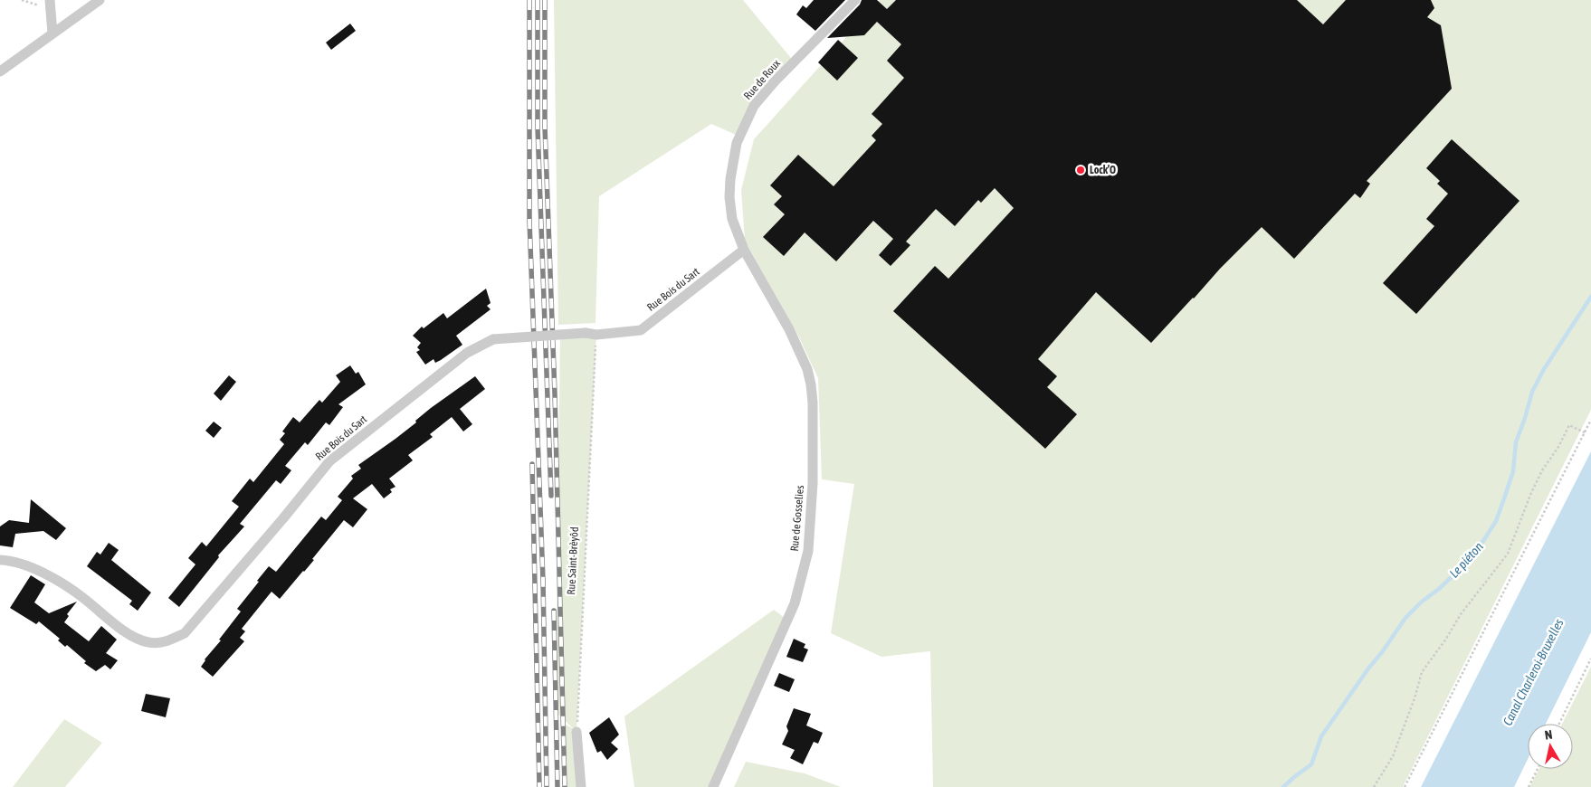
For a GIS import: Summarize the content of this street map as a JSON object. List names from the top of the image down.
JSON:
{
  "streets": {
    "street": ["Rue de Roux", "Rue Bois du Sart", "Rue de Gosselies"],
    "path": ["Rue Saint-Brèyôd"]
  },
  "crossings": [
    ["Rue de Roux", "Rue Bois du Sart"],
    ["Rue de Roux", "Rue de Gosselies"],
    ["Rue Bois du Sart", "Rue de Gosselies"],
    ["Rue Bois du Sart", "Rue Saint-Brèyôd"]
  ],
  "water": ["Le piéton", "Canal Charleroi-Bruxelles"],
  "places": ["Lock’O"],
  "north": "top"
}
